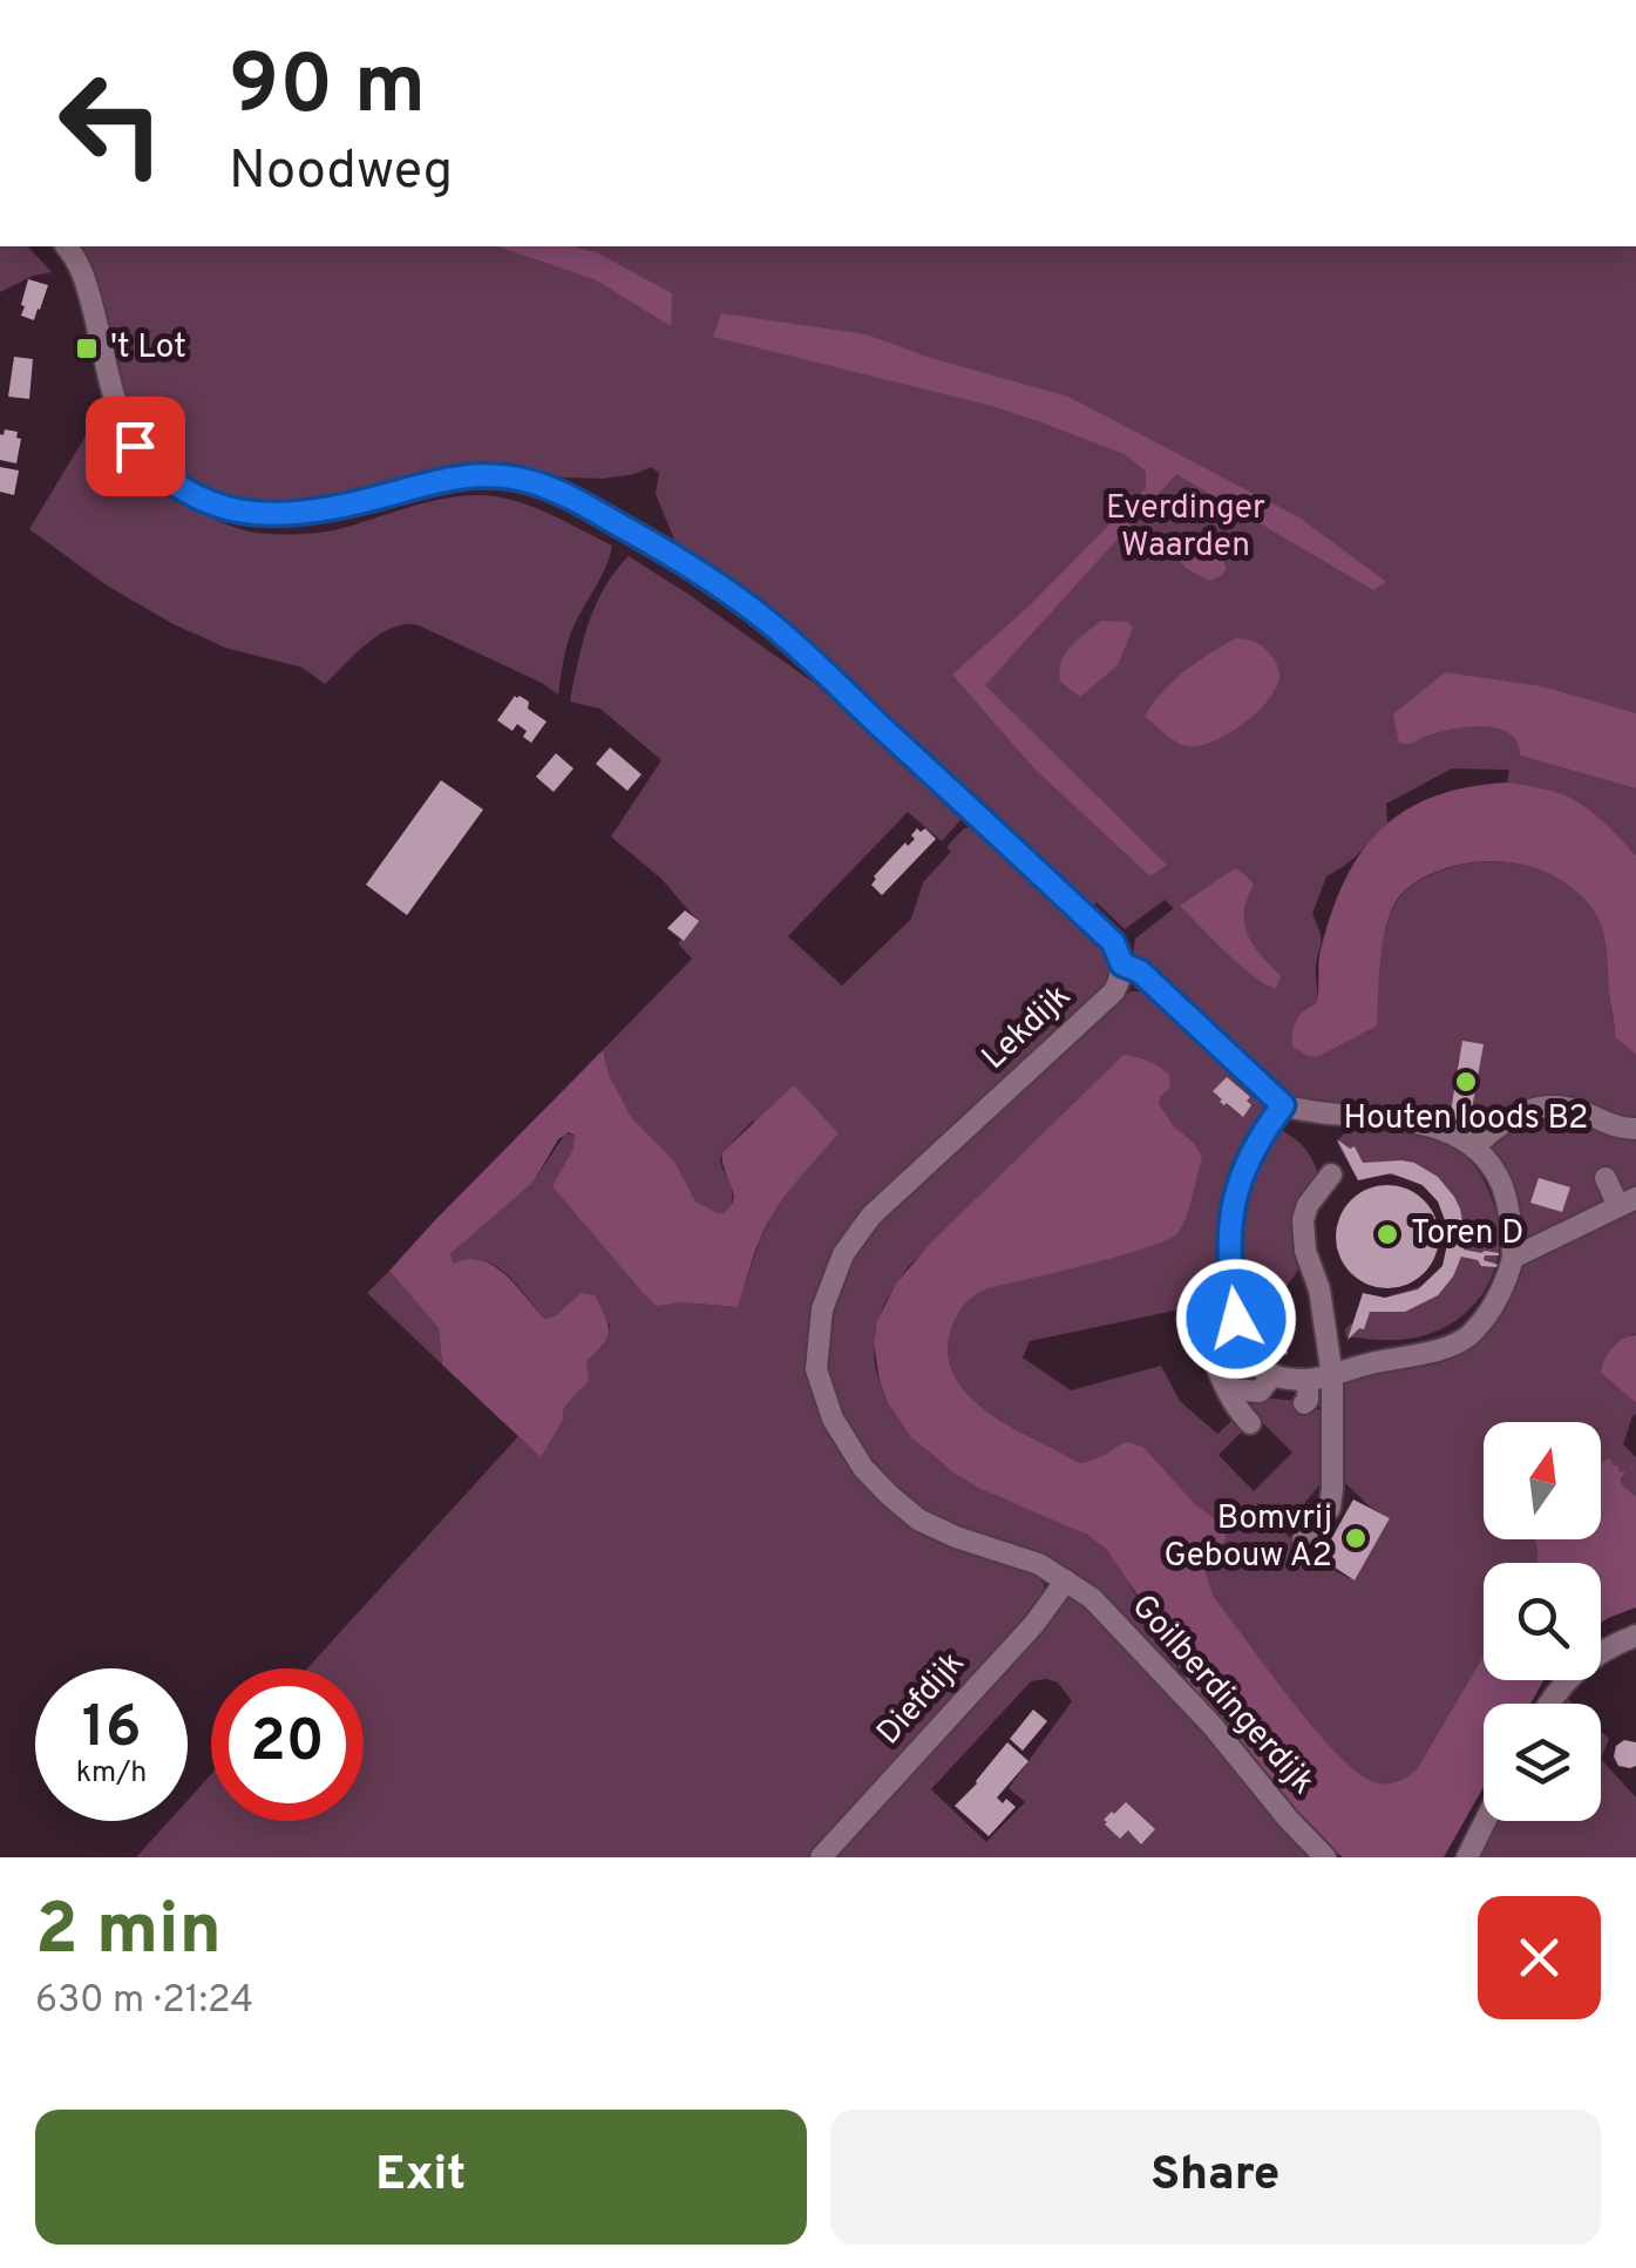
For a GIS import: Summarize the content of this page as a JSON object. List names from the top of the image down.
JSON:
{
  "streets": {
    "street": ["Lekdijk", "Goilberdingerdijk", "Diefdijk"]
  },
  "crossings": [
    ["Lekdijk", "Goilberdingerdijk"],
    ["Lekdijk", "Diefdijk"],
    ["Goilberdingerdijk", "Diefdijk"]
  ],
  "parks": ["Everdinger Waarden"],
  "places": {
    "transit": ["'t Lot"],
    "other": ["Houten loods B2", "Toren D", "Bomvrij Gebouw A2"]
  },
  "north": "top",
  "page": {
    "turn": ["90 m", "Noodweg"],
    "speed": "16 km/h",
    "limit": "20",
    "heading": ["2 min", "630 m · 21:24"],
    "buttons": ["Exit", "Share"]
  }
}
